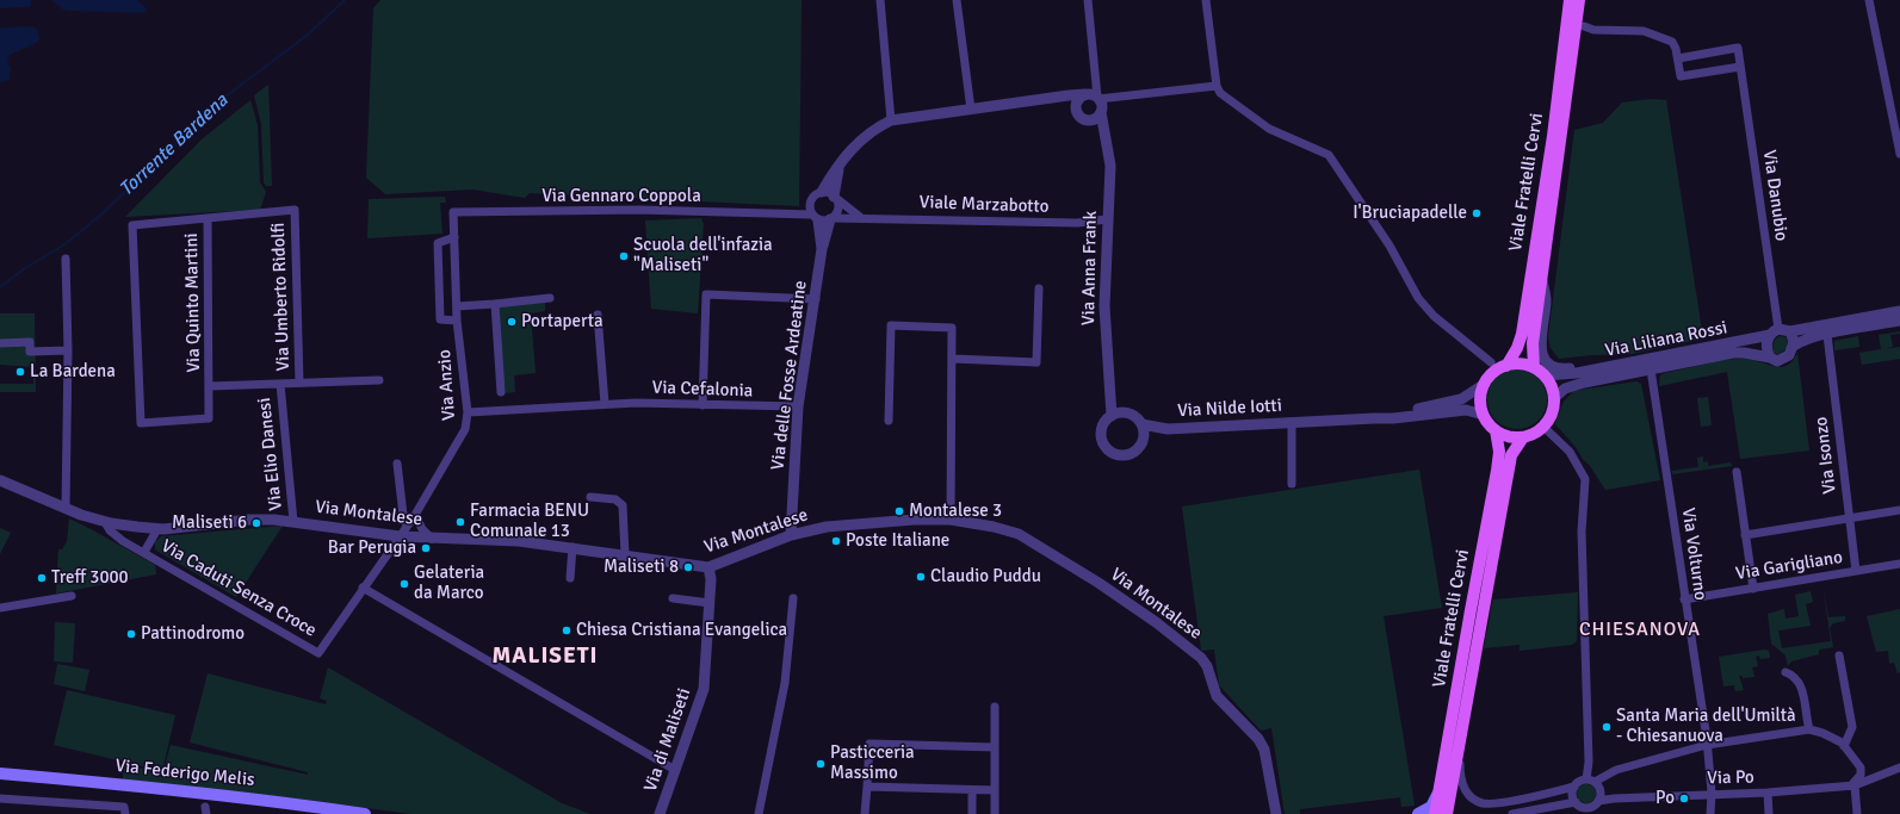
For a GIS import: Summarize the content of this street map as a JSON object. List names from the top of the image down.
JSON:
{
  "streets": {
    "main road": ["Viale Fratelli Cervi", "Via Federigo Melis"],
    "street": [
      "Via Danubio",
      "Via Gennaro Coppola",
      "Viale Marzabotto",
      "Via Anna Frank",
      "Via Umberto Ridolfi",
      "Via Quinto Martini",
      "Via Liliana Rossi",
      "Via delle Fosse Ardeatine",
      "Via Anzio",
      "Via Cefalonia",
      "Via Nilde Iotti",
      "Via Elio Danesi",
      "Via Isonzo",
      "Via Montalese",
      "Via Volturno",
      "Via Garigliano",
      "Via Caduti Senza Croce",
      "Via di Maliseti",
      "Via Po"
    ]
  },
  "crossings": [
    ["Via Danubio", "Via Liliana Rossi"],
    ["Via Gennaro Coppola", "Viale Marzabotto"],
    ["Via Gennaro Coppola", "Via delle Fosse Ardeatine"],
    ["Via Gennaro Coppola", "Via Anzio"],
    ["Viale Marzabotto", "Via Anna Frank"],
    ["Viale Marzabotto", "Via delle Fosse Ardeatine"],
    ["Via Umberto Ridolfi", "Via Quinto Martini"],
    ["Via Liliana Rossi", "Via Isonzo"],
    ["Via Liliana Rossi", "Via Volturno"],
    ["Via delle Fosse Ardeatine", "Via Cefalonia"],
    ["Via delle Fosse Ardeatine", "Via Montalese"],
    ["Via Anzio", "Via Cefalonia"],
    ["Via Anzio", "Via Montalese"],
    ["Via Anzio", "Via Caduti Senza Croce"],
    ["Via Elio Danesi", "Via Montalese"],
    ["Via Isonzo", "Via Garigliano"],
    ["Via Montalese", "Via Caduti Senza Croce"],
    ["Via Montalese", "Via di Maliseti"],
    ["Via Volturno", "Via Garigliano"],
    ["Via Volturno", "Via Po"]
  ],
  "districts": ["CHIESANOVA", "MALISETI"],
  "water": ["Torrente Bardena"],
  "places": [
    "I'Bruciapadelle",
    "Scuola dell'infazia \"Maliseti\"",
    "Portaperta",
    "La Bardena",
    "Montalese 3",
    "Farmacia BENU Comunale 13",
    "Maliseti 6",
    "Poste Italiane",
    "Bar Perugia",
    "Maliseti 8",
    "Claudio Puddu",
    "Treff 3000",
    "Gelateria da Marco",
    "Chiesa Cristiana Evangelica",
    "Pattinodromo",
    "Santa Maria dell'Umiltà - Chiesanuova",
    "Pasticceria Massimo",
    "Po"
  ]
}
